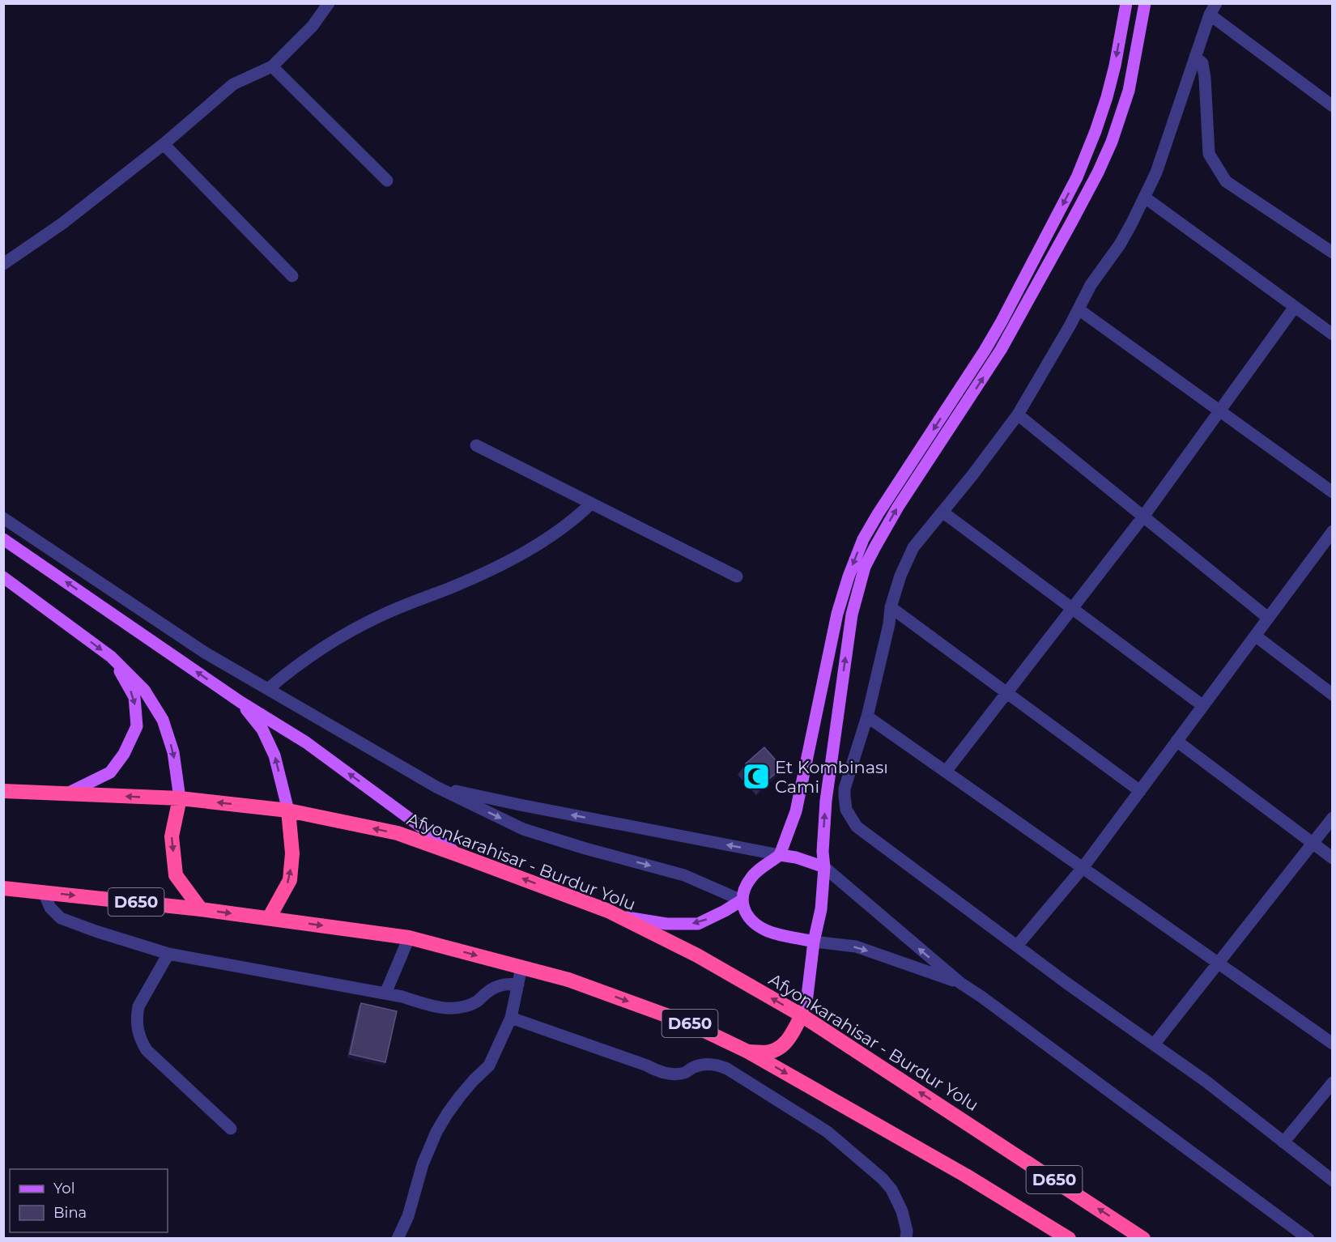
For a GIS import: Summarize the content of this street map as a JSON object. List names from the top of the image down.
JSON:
{
  "streets": {
    "highway": ["Afyonkarahisar - Burdur Yolu", "D650"]
  },
  "crossings": [
    ["Afyonkarahisar - Burdur Yolu", "D650"]
  ],
  "places": {
    "mosque": ["Et Kombinası Cami"]
  },
  "legend": ["Yol", "Bina"]
}
